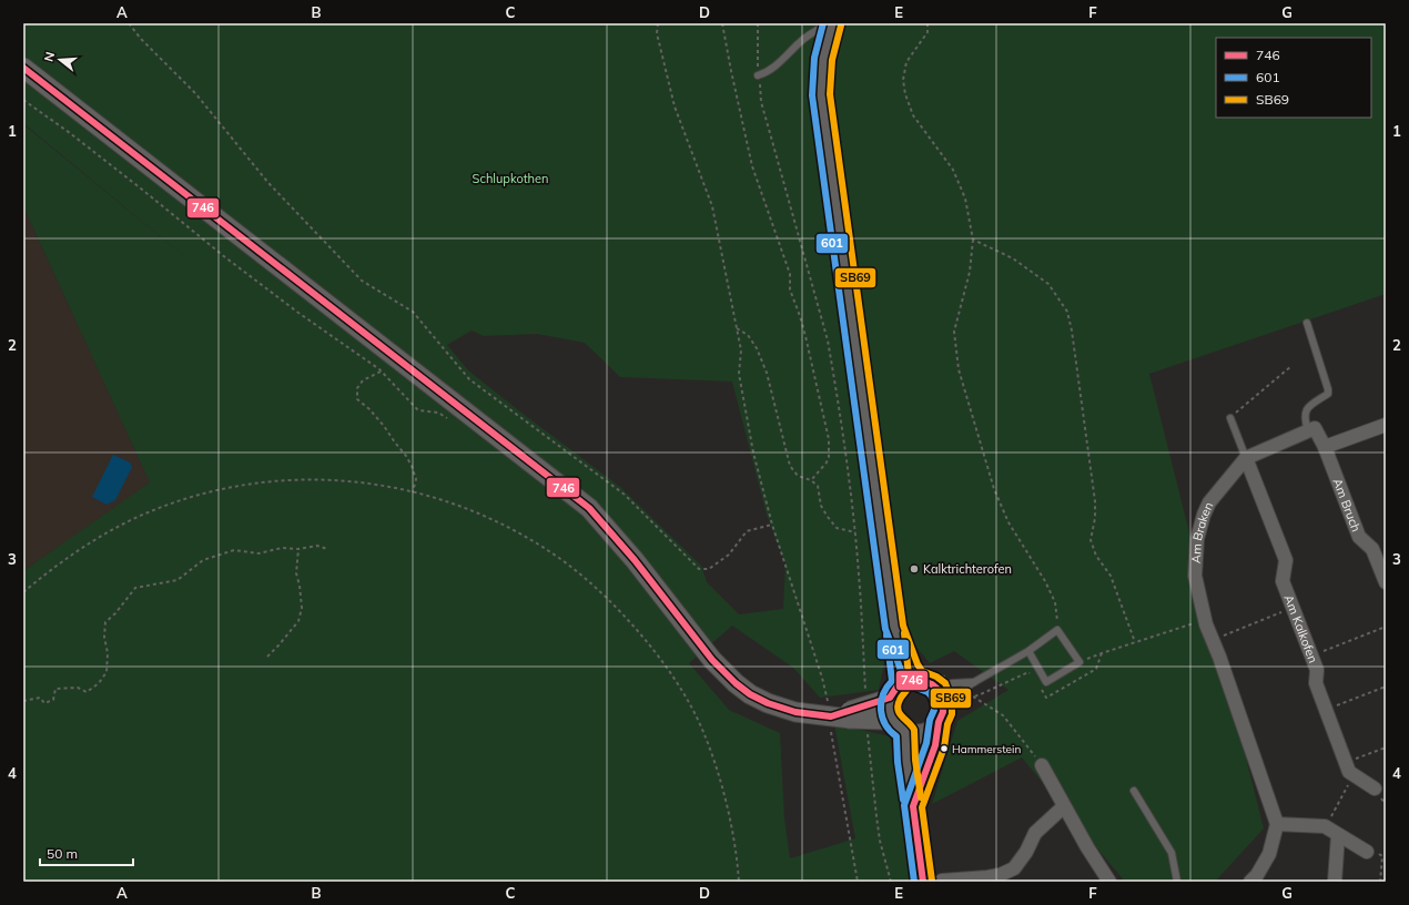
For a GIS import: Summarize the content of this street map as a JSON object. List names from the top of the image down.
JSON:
{
  "streets": {
    "street": ["Am Bruch", "Am Braken", "Am Kalkofen"]
  },
  "crossings": [
    ["Am Braken", "Am Kalkofen"]
  ],
  "parks": ["Schlupkothen"],
  "places": ["Kalktrichterofen", "Hammerstein"],
  "lines": ["transit line 601", "transit line SB69", "transit line 746"],
  "legend": ["746", "601", "SB69"],
  "scale_bar": "50 m",
  "north": "left",
  "grid": {
    "columns": [
      "A",
      "B",
      "C",
      "D",
      "E",
      "F",
      "G"
    ],
    "rows": [
      "1",
      "2",
      "3",
      "4"
    ]
  }
}
